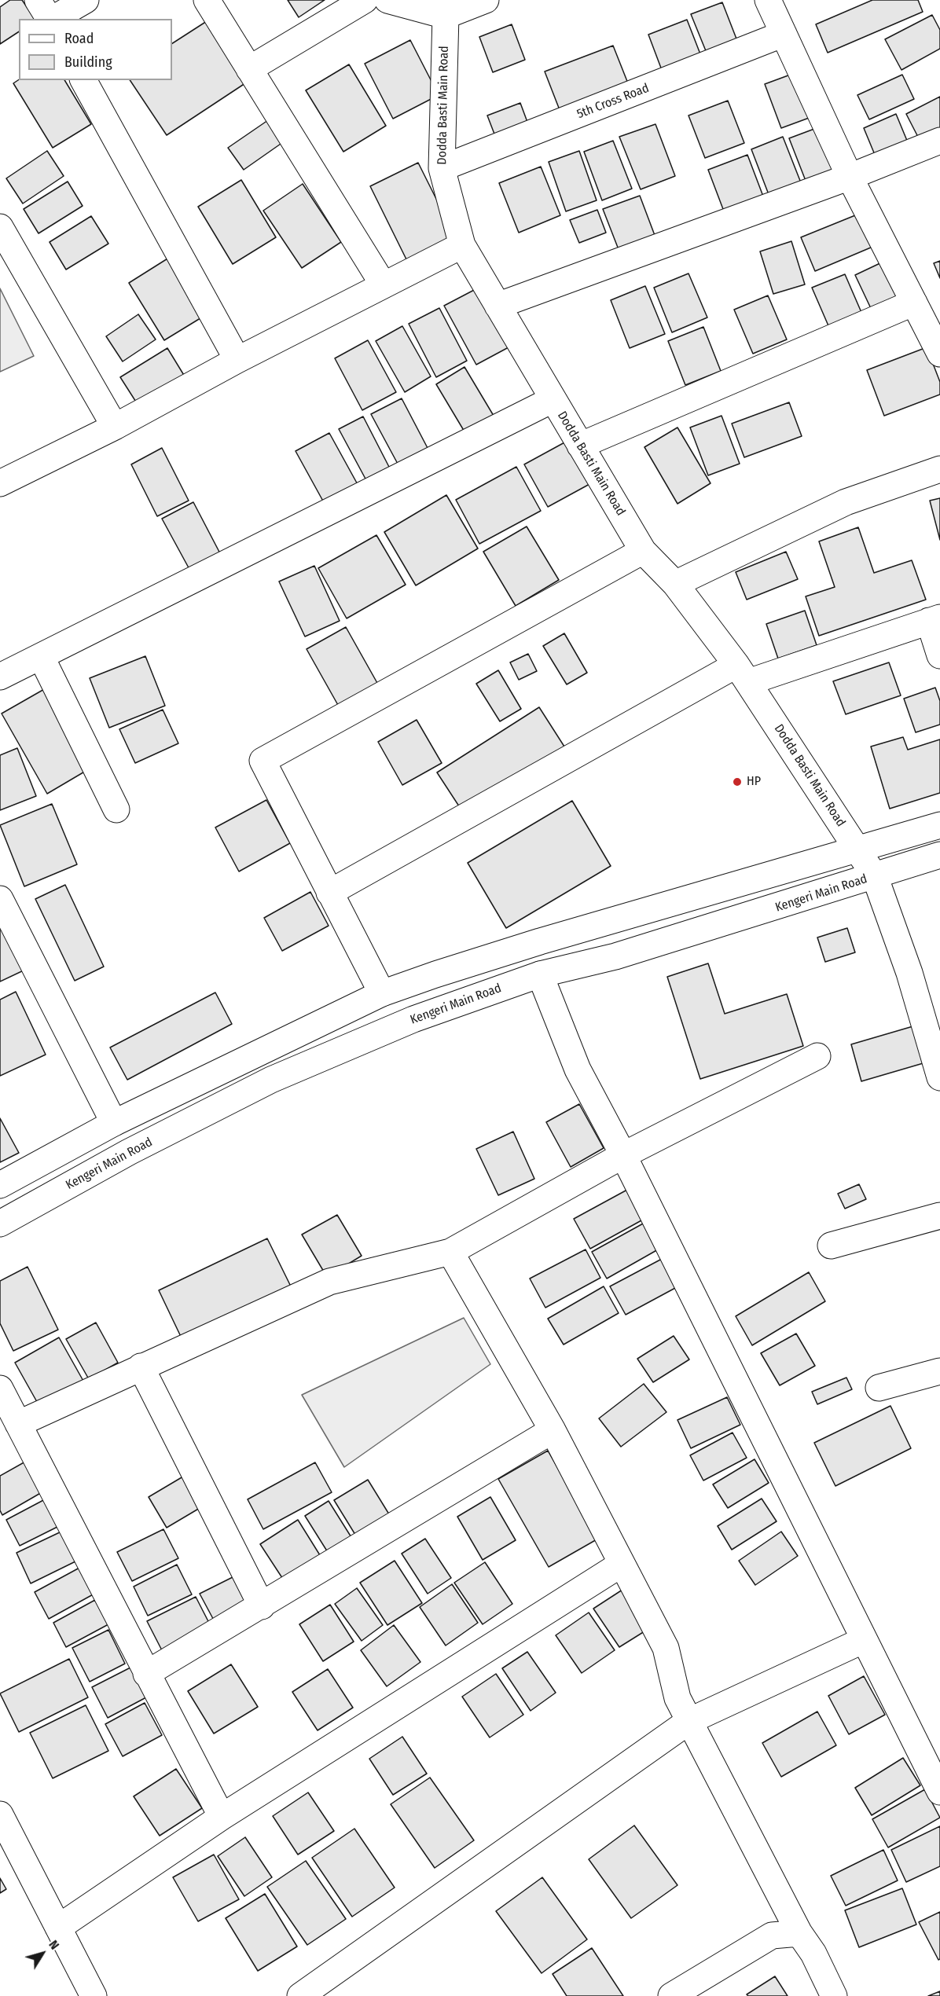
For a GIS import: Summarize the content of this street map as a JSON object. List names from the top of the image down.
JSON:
{
  "streets": {
    "street": ["5th Cross Road", "Dodda Basti Main Road", "Kengeri Main Road"]
  },
  "crossings": [
    ["5th Cross Road", "Dodda Basti Main Road"],
    ["Dodda Basti Main Road", "Kengeri Main Road"]
  ],
  "places": ["HP"],
  "legend": ["Road", "Building"],
  "north": "top right"
}
